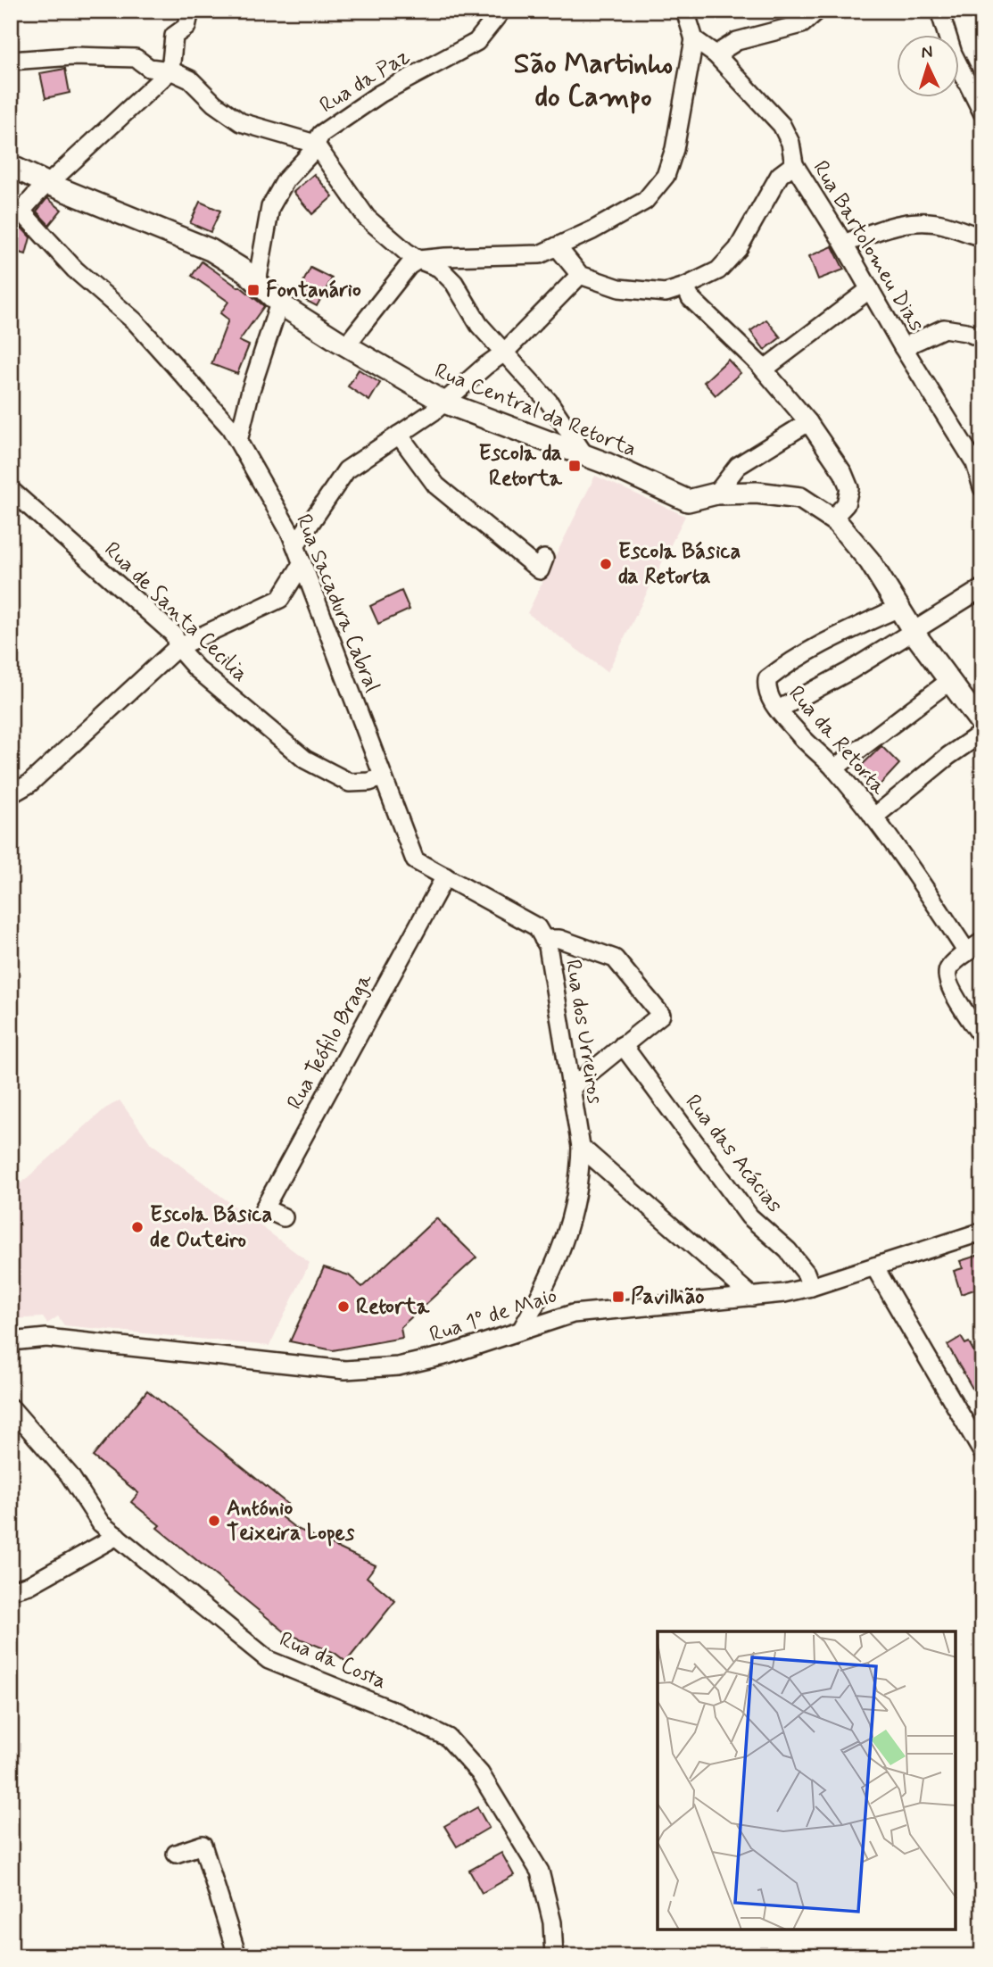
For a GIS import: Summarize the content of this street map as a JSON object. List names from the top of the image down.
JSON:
{
  "streets": {
    "street": [
      "Rua da Paz",
      "Rua Bartolomeu Dias",
      "Rua Central da Retorta",
      "Rua Sacadura Cabral",
      "Rua de Santa Cecilia",
      "Rua da Retorta",
      "Rua dos Urreiros",
      "Rua Teófilo Braga",
      "Rua das Acácias",
      "Rua 1º de Maio",
      "Rua da Costa"
    ]
  },
  "crossings": [
    ["Rua da Paz", "Rua Central da Retorta"],
    ["Rua Central da Retorta", "Rua da Retorta"],
    ["Rua Sacadura Cabral", "Rua de Santa Cecilia"],
    ["Rua Sacadura Cabral", "Rua dos Urreiros"],
    ["Rua de Santa Cecilia", "Rua dos Urreiros"],
    ["Rua dos Urreiros", "Rua Teófilo Braga"],
    ["Rua dos Urreiros", "Rua 1º de Maio"],
    ["Rua das Acácias", "Rua 1º de Maio"]
  ],
  "districts": ["São Martinho do Campo"],
  "places": {
    "transit": ["Fontanário", "Escola da Retorta", "Pavilhão"],
    "other": [
      "Escola Básica da Retorta",
      "Escola Básica de Outeiro",
      "Retorta",
      "António Teixeira Lopes"
    ]
  },
  "north": "top"
}
